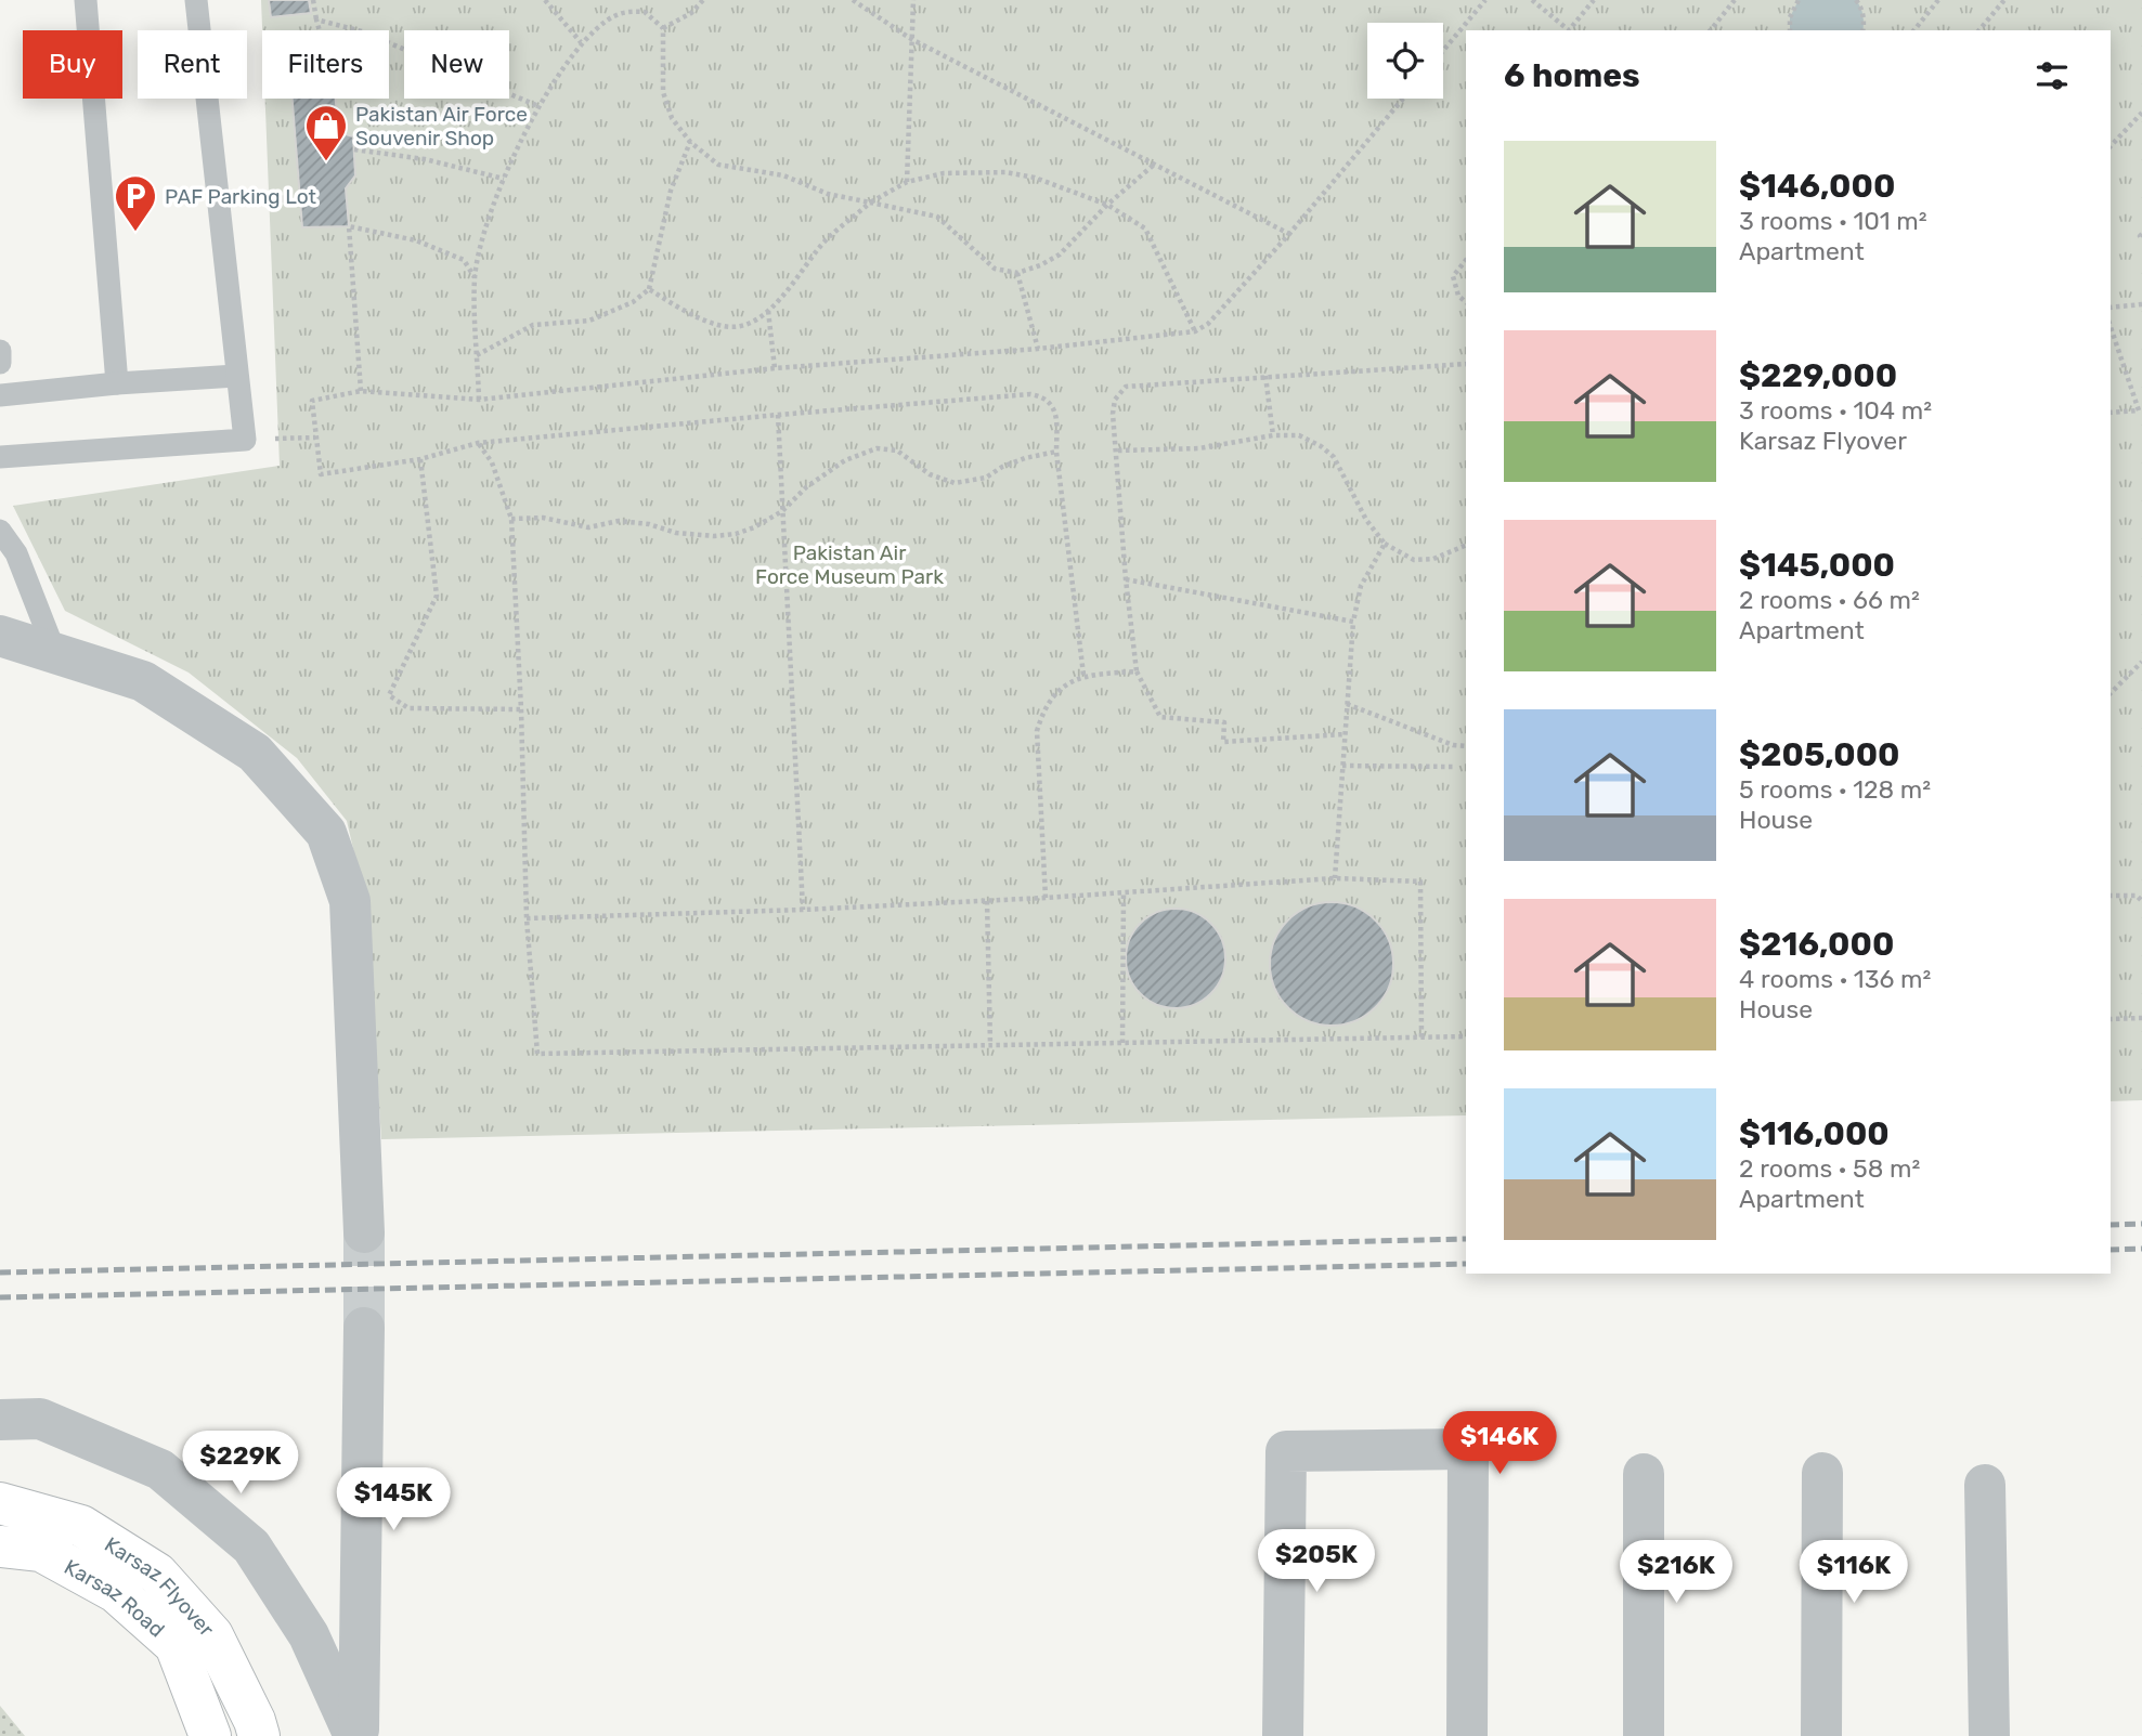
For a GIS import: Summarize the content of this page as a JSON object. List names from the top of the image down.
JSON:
{
  "streets": {
    "highway": ["Karsaz Flyover", "Karsaz Road"]
  },
  "parks": ["Pakistan Air Force Museum Park"],
  "places": {
    "shop": ["Pakistan Air Force Souvenir Shop"],
    "parking": ["PAF Parking Lot"]
  },
  "page": {
    "chip": [
      "Buy",
      "Rent",
      "Filters",
      "New"
    ],
    "heading": "6 homes",
    "list": [
      {
        "name": "$146,000",
        "note": "3 rooms · 101 m² · Apartment"
      },
      {
        "name": "$229,000",
        "note": "3 rooms · 104 m² · Karsaz Flyover"
      },
      {
        "name": "$145,000",
        "note": "2 rooms · 66 m² · Apartment"
      },
      {
        "name": "$205,000",
        "note": "5 rooms · 128 m² · House"
      },
      {
        "name": "$216,000",
        "note": "4 rooms · 136 m² · House"
      },
      {
        "name": "$116,000",
        "note": "2 rooms · 58 m² · Apartment"
      }
    ],
    "price": [
      "$146K",
      "$229K",
      "$145K",
      "$205K",
      "$216K",
      "$116K"
    ]
  }
}
